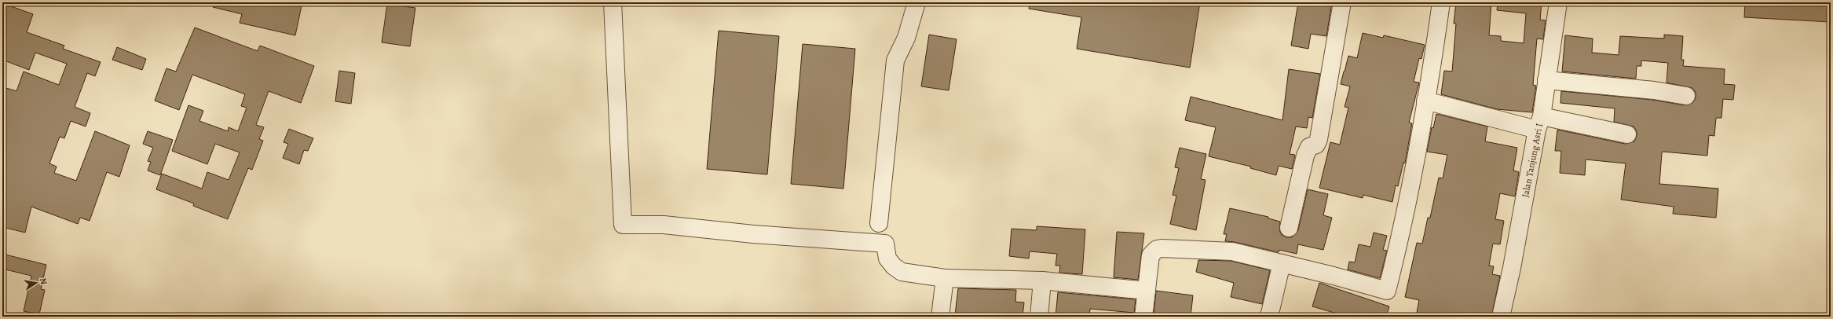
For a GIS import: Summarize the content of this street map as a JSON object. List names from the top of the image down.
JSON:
{
  "streets": {
    "street": ["Jalan Tanjung Asri I"]
  },
  "north": "right"
}
